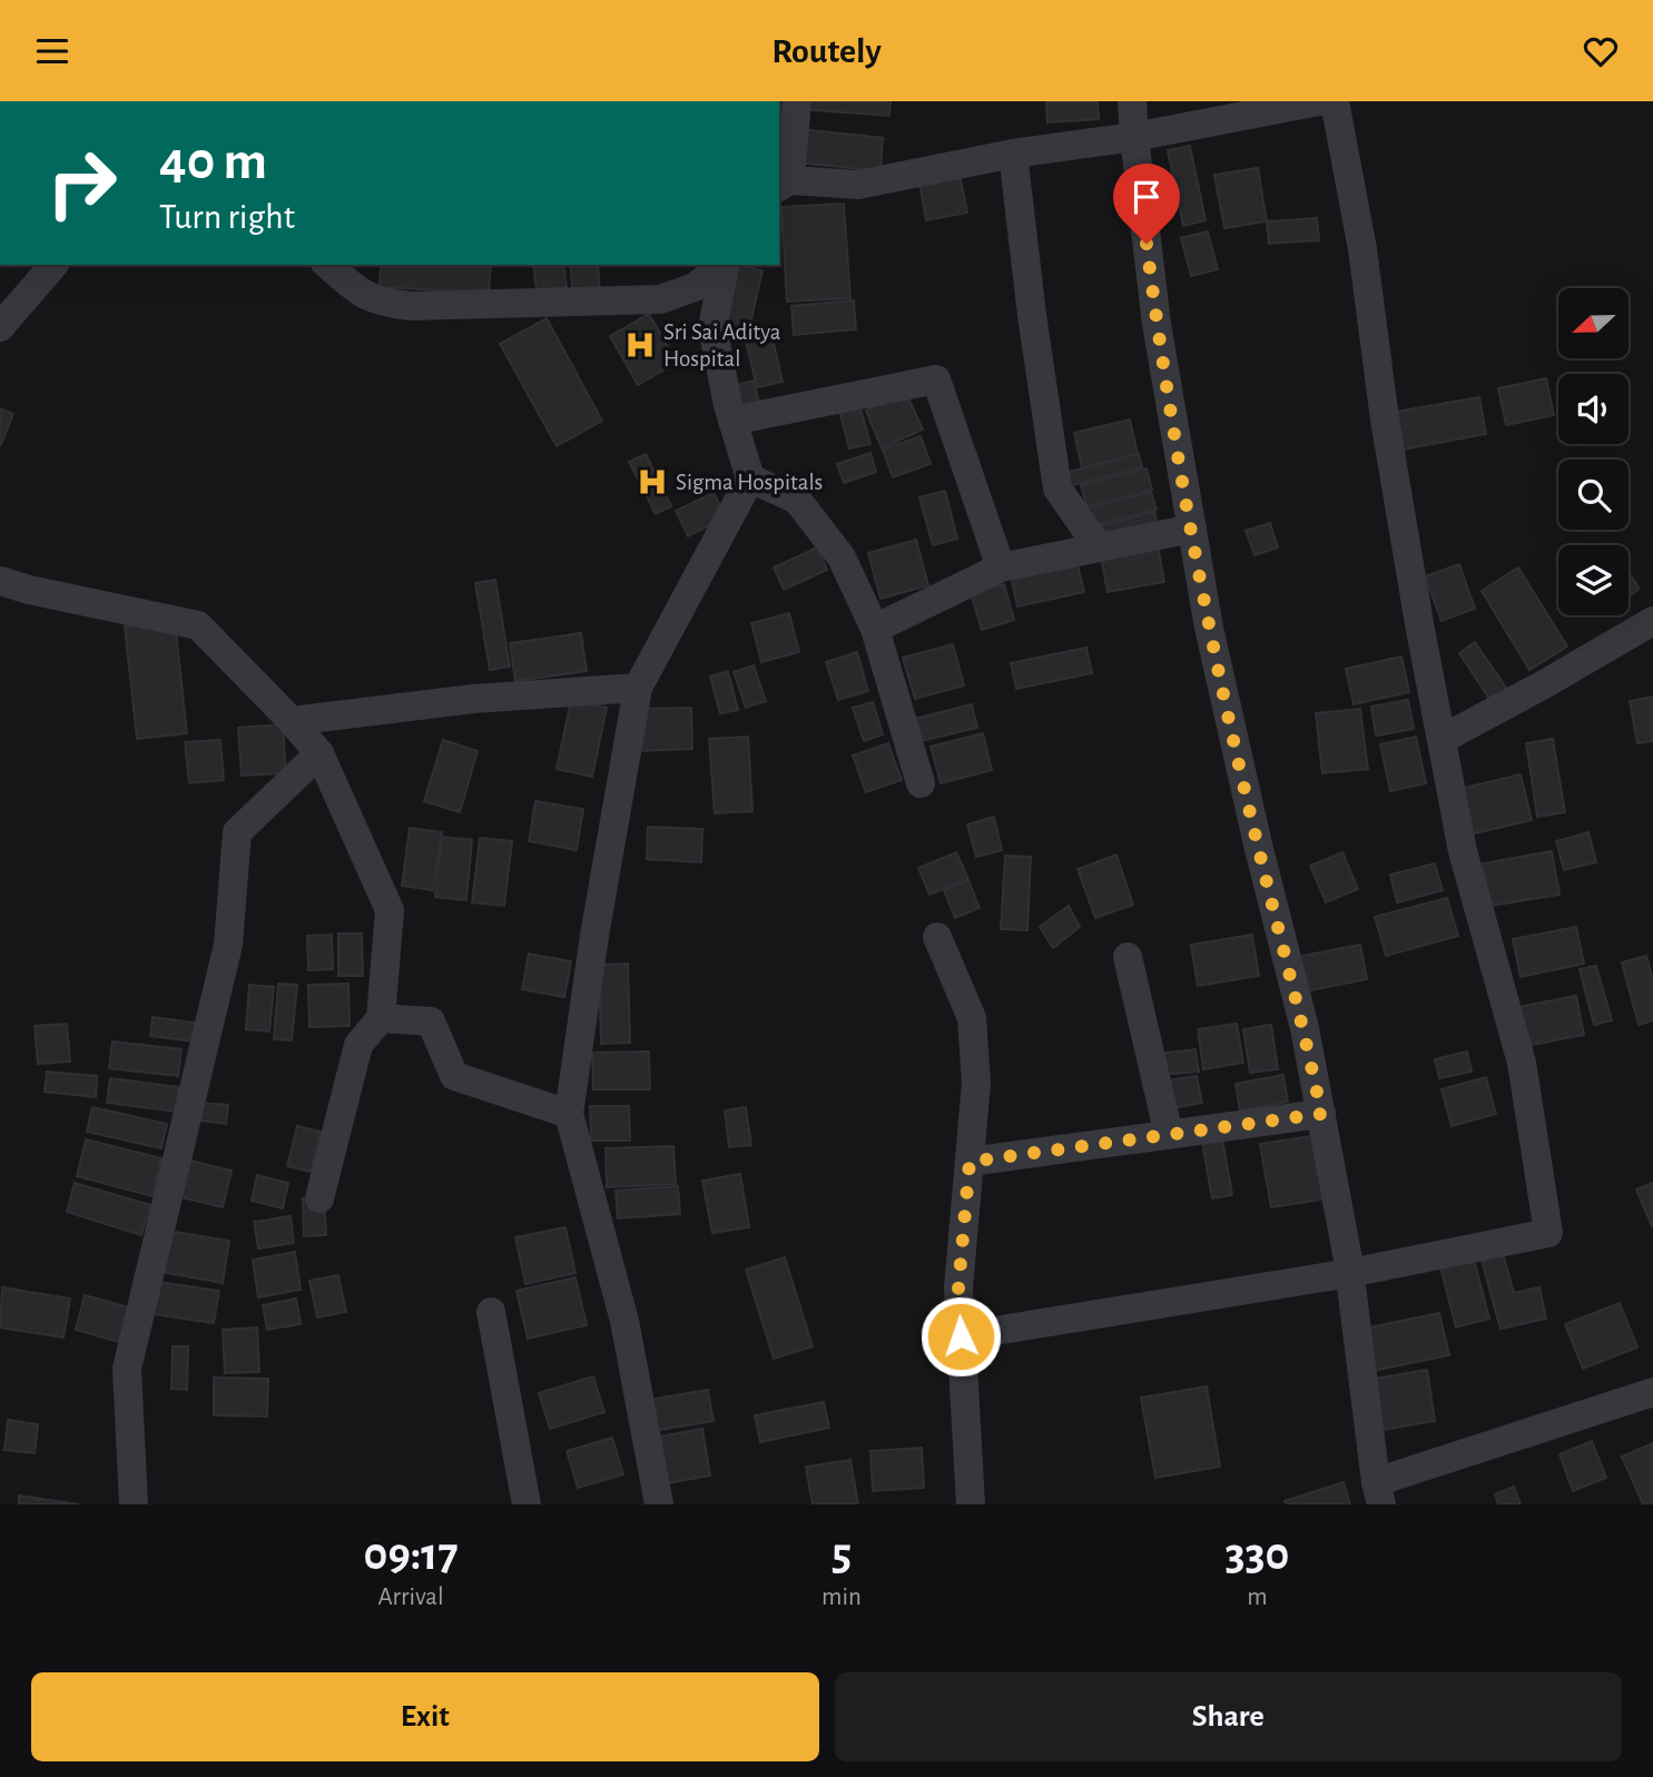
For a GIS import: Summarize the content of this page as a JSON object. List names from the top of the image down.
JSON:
{
  "places": {
    "hospital": ["Sri Sai Aditya Hospital", "Sigma Hospitals"]
  },
  "north": "left",
  "page": {
    "header": "Routely",
    "turn": ["40 m", "Turn right"],
    "eta": [
      "09:17",
      "Arrival",
      "5",
      "min",
      "330",
      "m"
    ],
    "buttons": ["Exit", "Share"]
  }
}
